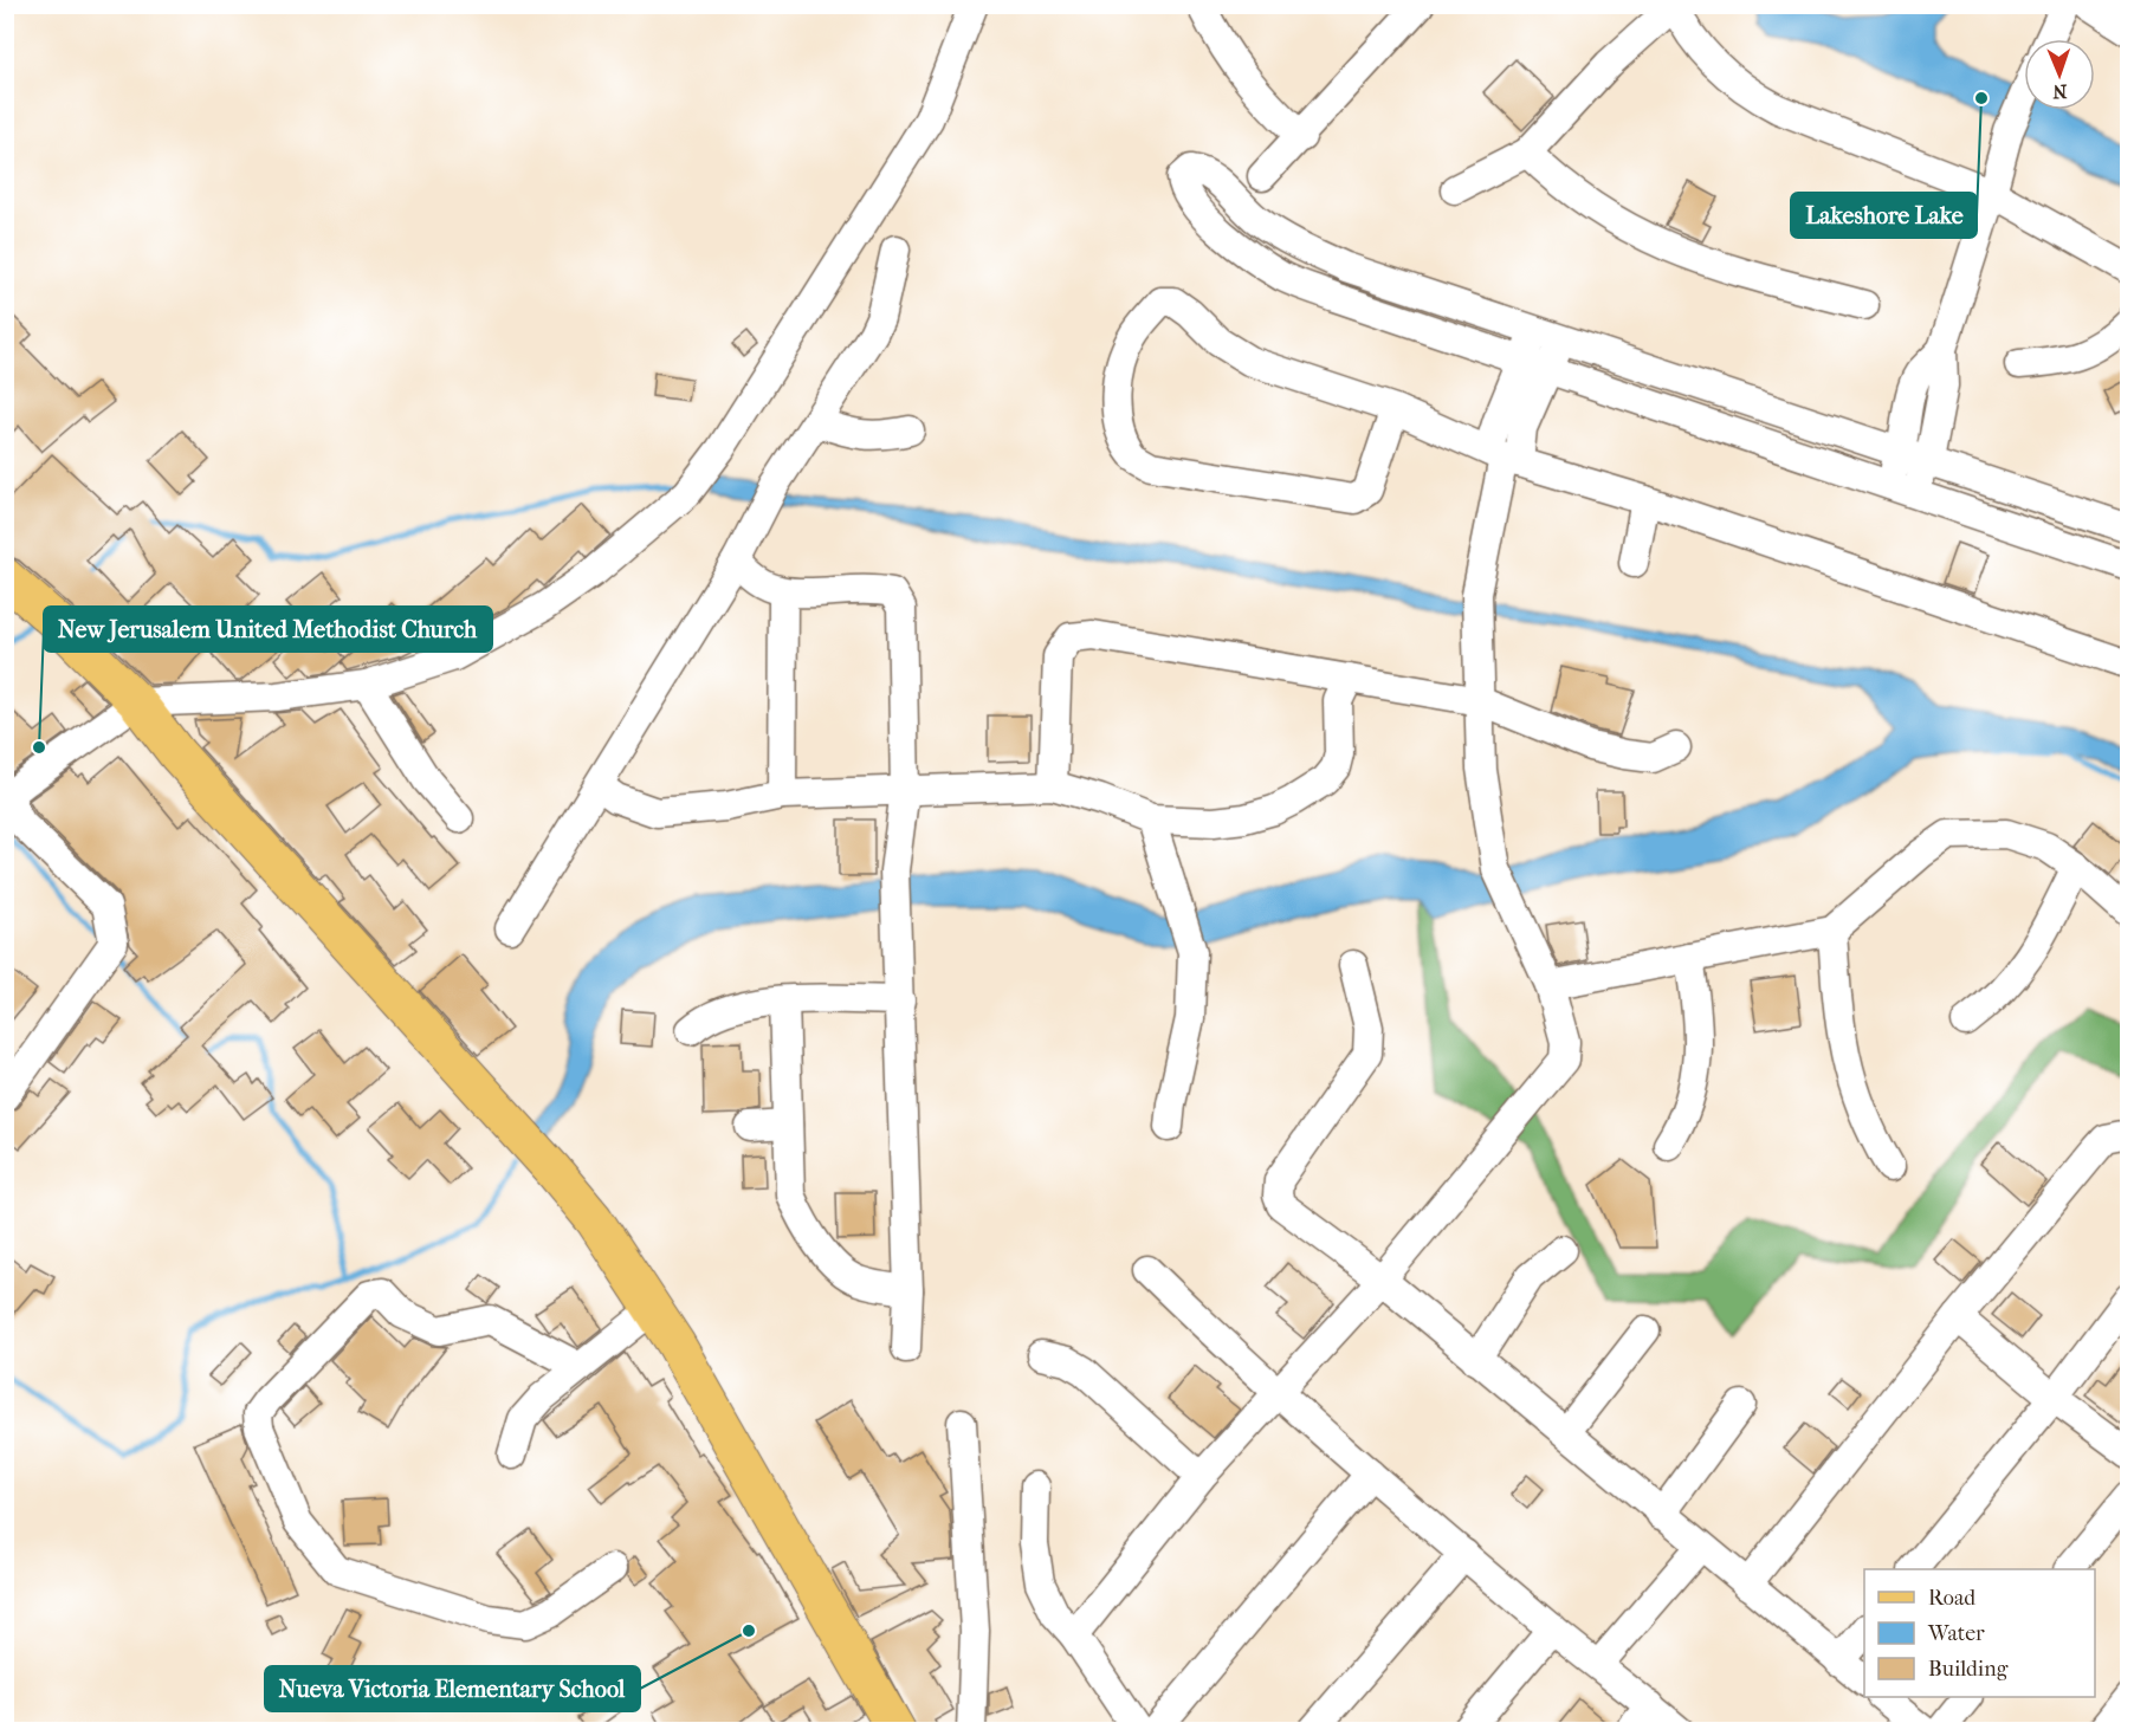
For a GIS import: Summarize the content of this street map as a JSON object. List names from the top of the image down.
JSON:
{
  "places": ["Lakeshore Lake", "New Jerusalem United Methodist Church", "Nueva Victoria Elementary School"],
  "legend": ["Road", "Water", "Building"],
  "north": "bottom"
}
